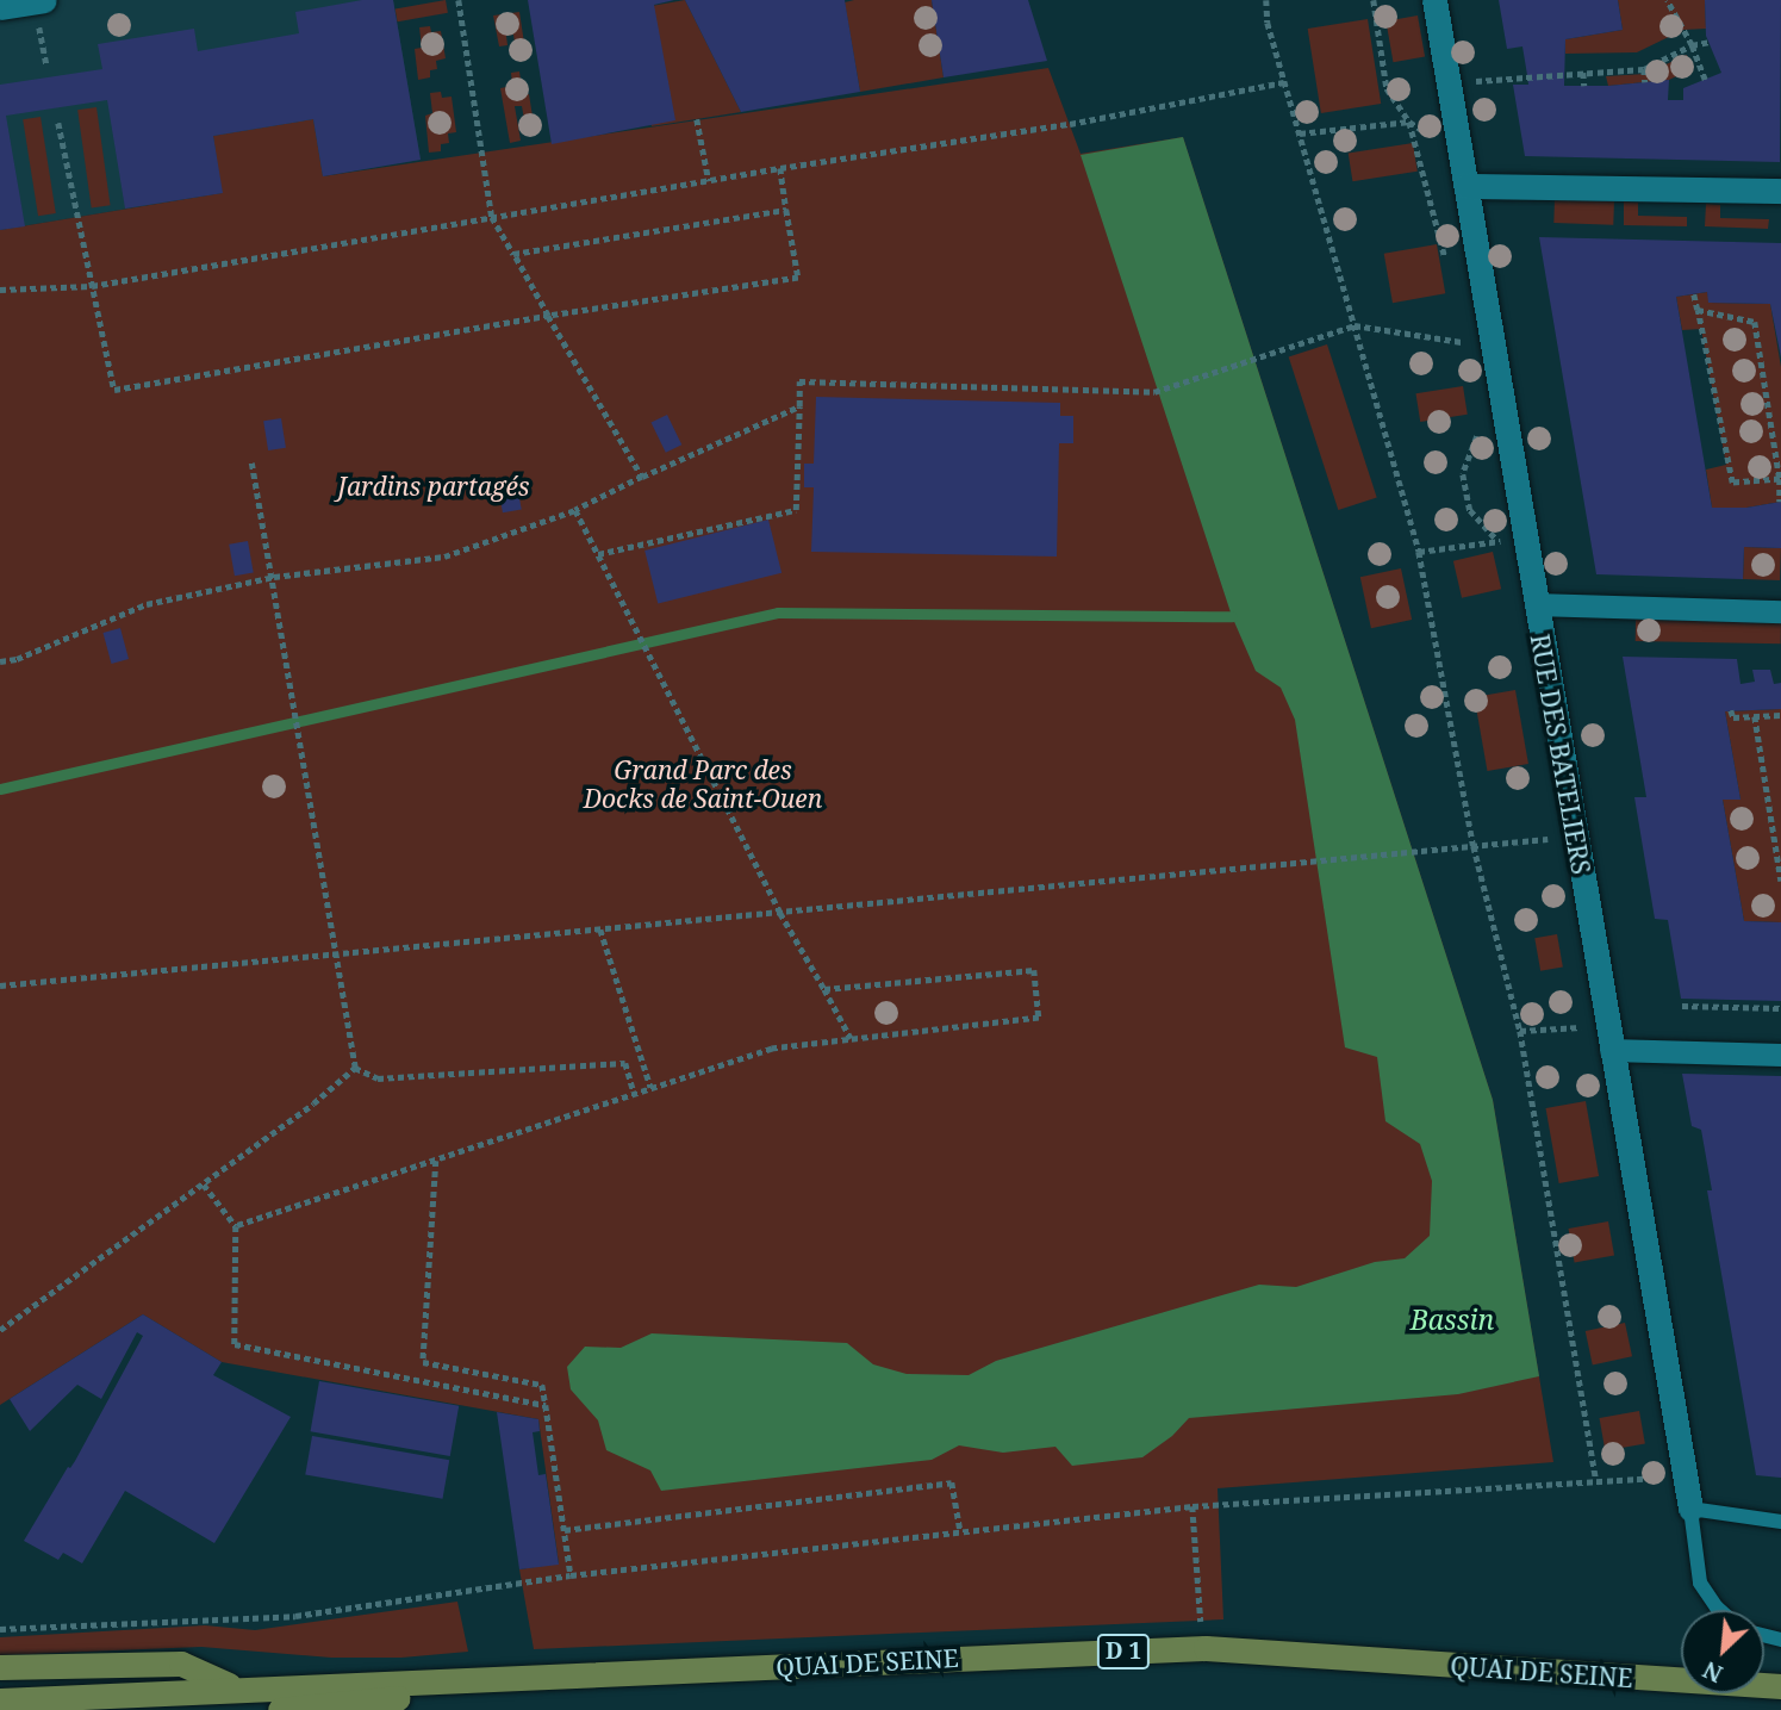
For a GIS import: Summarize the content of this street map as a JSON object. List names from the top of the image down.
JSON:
{
  "streets": {
    "main road": ["D 1", "QUAI DE SEINE"],
    "street": ["RUE DES BATELIERS"]
  },
  "water": ["Bassin"],
  "parks": ["Jardins partagés", "Grand Parc des Docks de Saint-Ouen"],
  "north": "bottom left"
}
